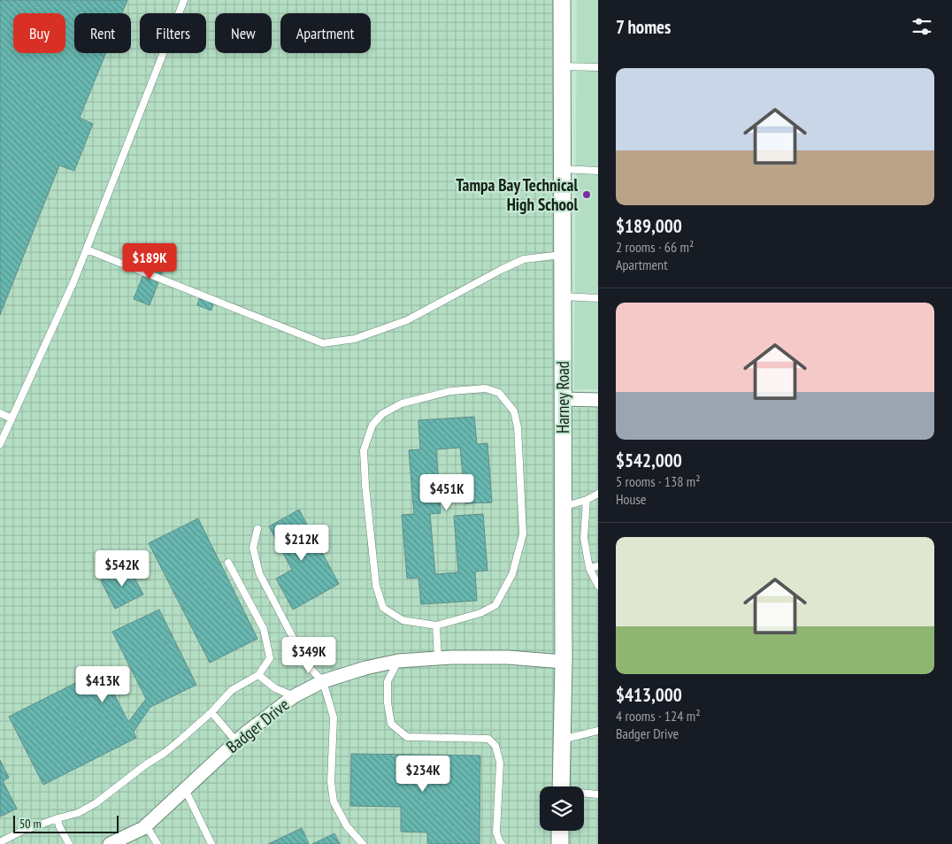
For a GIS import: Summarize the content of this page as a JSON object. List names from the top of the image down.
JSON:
{
  "streets": {
    "street": ["Harney Road", "Badger Drive"]
  },
  "crossings": [
    ["Harney Road", "Badger Drive"]
  ],
  "places": ["Tampa Bay Technical High School"],
  "scale_bar": "50 m",
  "page": {
    "heading": "7 homes",
    "chip": [
      "Buy",
      "Rent",
      "Filters",
      "New",
      "Apartment"
    ],
    "list": [
      {
        "name": "$189,000",
        "note": "2 rooms · 66 m² · Apartment"
      },
      {
        "name": "$542,000",
        "note": "5 rooms · 138 m² · House"
      },
      {
        "name": "$413,000",
        "note": "4 rooms · 124 m² · Badger Drive"
      }
    ],
    "price": [
      "$189K",
      "$451K",
      "$212K",
      "$542K",
      "$349K",
      "$413K",
      "$234K"
    ],
    "scale": "50 m"
  }
}
